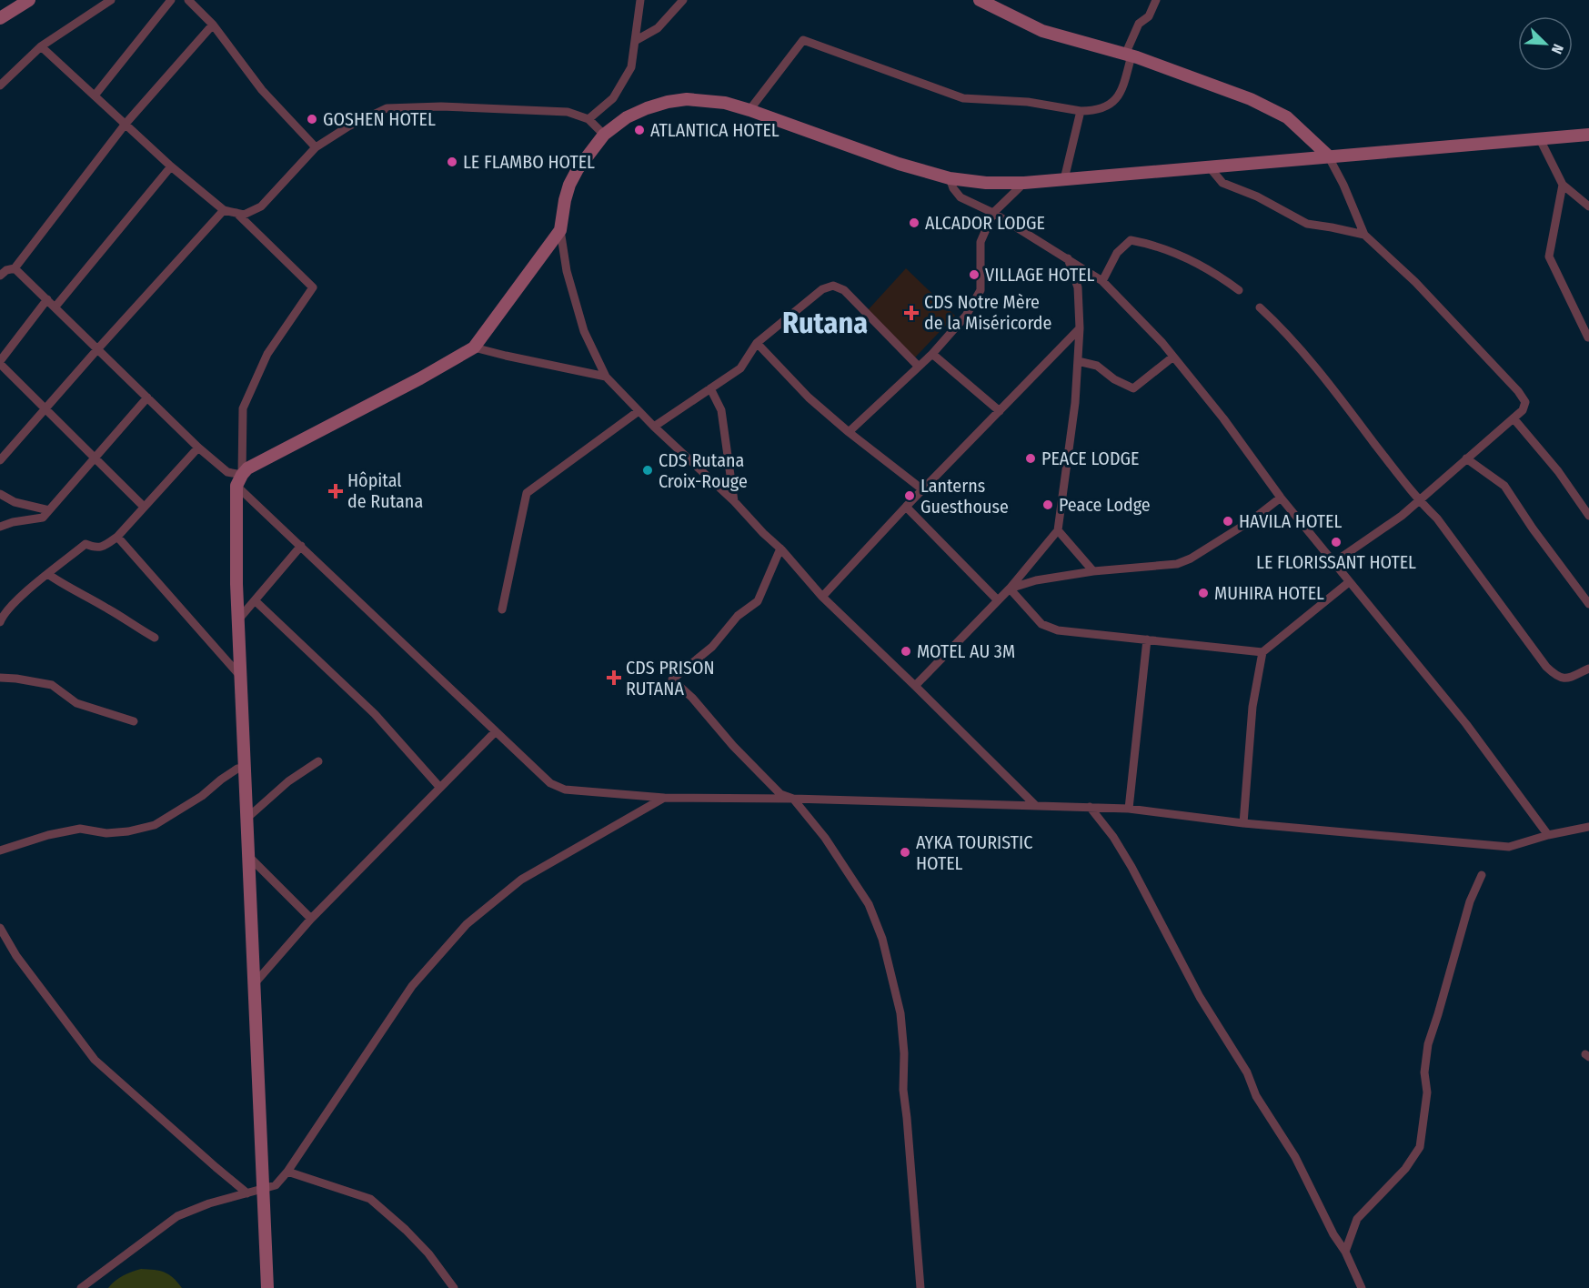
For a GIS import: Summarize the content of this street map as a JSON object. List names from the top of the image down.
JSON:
{
  "districts": ["Rutana"],
  "places": {
    "other": [
      "GOSHEN HOTEL",
      "ATLANTICA HOTEL",
      "LE FLAMBO HOTEL",
      "ALCADOR LODGE",
      "VILLAGE HOTEL",
      "PEACE LODGE",
      "CDS Rutana Croix-Rouge",
      "Lanterns Guesthouse",
      "Peace Lodge",
      "HAVILA HOTEL",
      "LE FLORISSANT HOTEL",
      "MUHIRA HOTEL",
      "MOTEL AU 3M",
      "AYKA TOURISTIC HOTEL"
    ],
    "health": ["CDS Notre Mère de la Miséricorde", "Hôpital de Rutana", "CDS PRISON RUTANA"]
  },
  "north": "bottom right"
}
